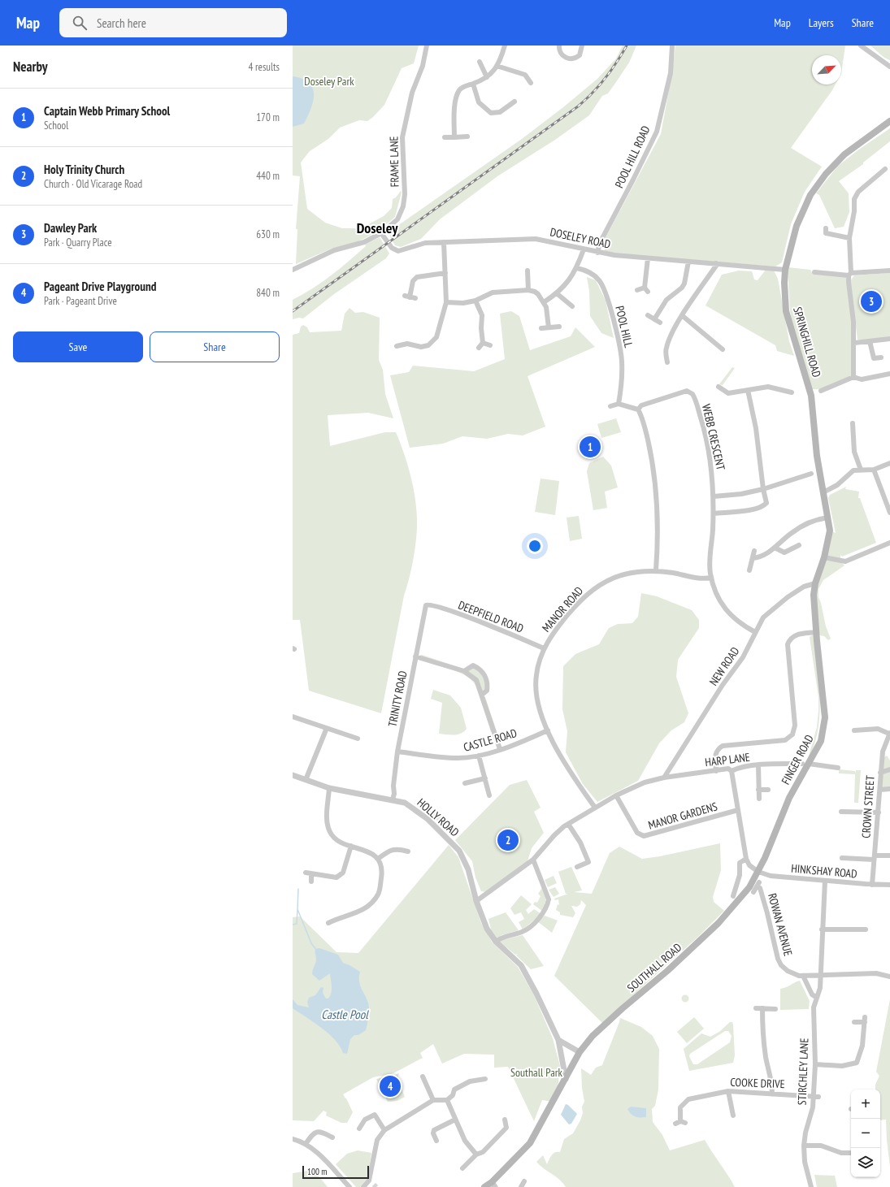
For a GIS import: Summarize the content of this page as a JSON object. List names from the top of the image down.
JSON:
{
  "streets": {
    "main road": ["SPRINGHILL ROAD", "FINGER ROAD", "SOUTHALL ROAD"],
    "street": [
      "POOL HILL ROAD",
      "FRAME LANE",
      "DOSELEY ROAD",
      "POOL HILL",
      "WEBB CRESCENT",
      "MANOR ROAD",
      "DEEPFIELD ROAD",
      "NEW ROAD",
      "TRINITY ROAD",
      "CASTLE ROAD",
      "HARP LANE",
      "CROWN STREET",
      "MANOR GARDENS",
      "HOLLY ROAD",
      "HINKSHAY ROAD",
      "ROWAN AVENUE",
      "STIRCHLEY LANE",
      "COOKE DRIVE"
    ]
  },
  "crossings": [
    ["POOL HILL ROAD", "DOSELEY ROAD"],
    ["FRAME LANE", "DOSELEY ROAD"],
    ["DOSELEY ROAD", "SPRINGHILL ROAD"],
    ["SPRINGHILL ROAD", "FINGER ROAD"],
    ["WEBB CRESCENT", "MANOR ROAD"],
    ["WEBB CRESCENT", "NEW ROAD"],
    ["MANOR ROAD", "DEEPFIELD ROAD"],
    ["MANOR ROAD", "CASTLE ROAD"],
    ["MANOR ROAD", "HARP LANE"],
    ["DEEPFIELD ROAD", "TRINITY ROAD"],
    ["NEW ROAD", "HARP LANE"],
    ["NEW ROAD", "FINGER ROAD"],
    ["TRINITY ROAD", "CASTLE ROAD"],
    ["TRINITY ROAD", "HOLLY ROAD"],
    ["HARP LANE", "FINGER ROAD"],
    ["HARP LANE", "MANOR GARDENS"],
    ["HARP LANE", "HOLLY ROAD"],
    ["FINGER ROAD", "HINKSHAY ROAD"],
    ["FINGER ROAD", "SOUTHALL ROAD"],
    ["CROWN STREET", "HINKSHAY ROAD"],
    ["HOLLY ROAD", "SOUTHALL ROAD"],
    ["HINKSHAY ROAD", "SOUTHALL ROAD"],
    ["HINKSHAY ROAD", "STIRCHLEY LANE"],
    ["ROWAN AVENUE", "STIRCHLEY LANE"],
    ["STIRCHLEY LANE", "COOKE DRIVE"]
  ],
  "districts": ["Doseley"],
  "water": ["Castle Pool"],
  "parks": ["Doseley Park", "Southall Park"],
  "scale_bar": "100 m",
  "north": "top right",
  "page": {
    "header": "Map",
    "search": "Search here",
    "nav": ["Map", "Layers", "Share"],
    "heading": ["Nearby", "4 results"],
    "list": [
      {
        "mark": "1",
        "name": "Captain Webb Primary School",
        "note": "School",
        "value": "170 m"
      },
      {
        "mark": "2",
        "name": "Holy Trinity Church",
        "note": "Church · Old Vicarage Road",
        "value": "440 m"
      },
      {
        "mark": "3",
        "name": "Dawley Park",
        "note": "Park · Quarry Place",
        "value": "630 m"
      },
      {
        "mark": "4",
        "name": "Pageant Drive Playground",
        "note": "Park · Pageant Drive",
        "value": "840 m"
      }
    ],
    "pins": [
      "3",
      "1",
      "2",
      "4"
    ],
    "buttons": ["Save", "Share"],
    "map_buttons": ["+", "−"],
    "scale": "100 m"
  }
}
